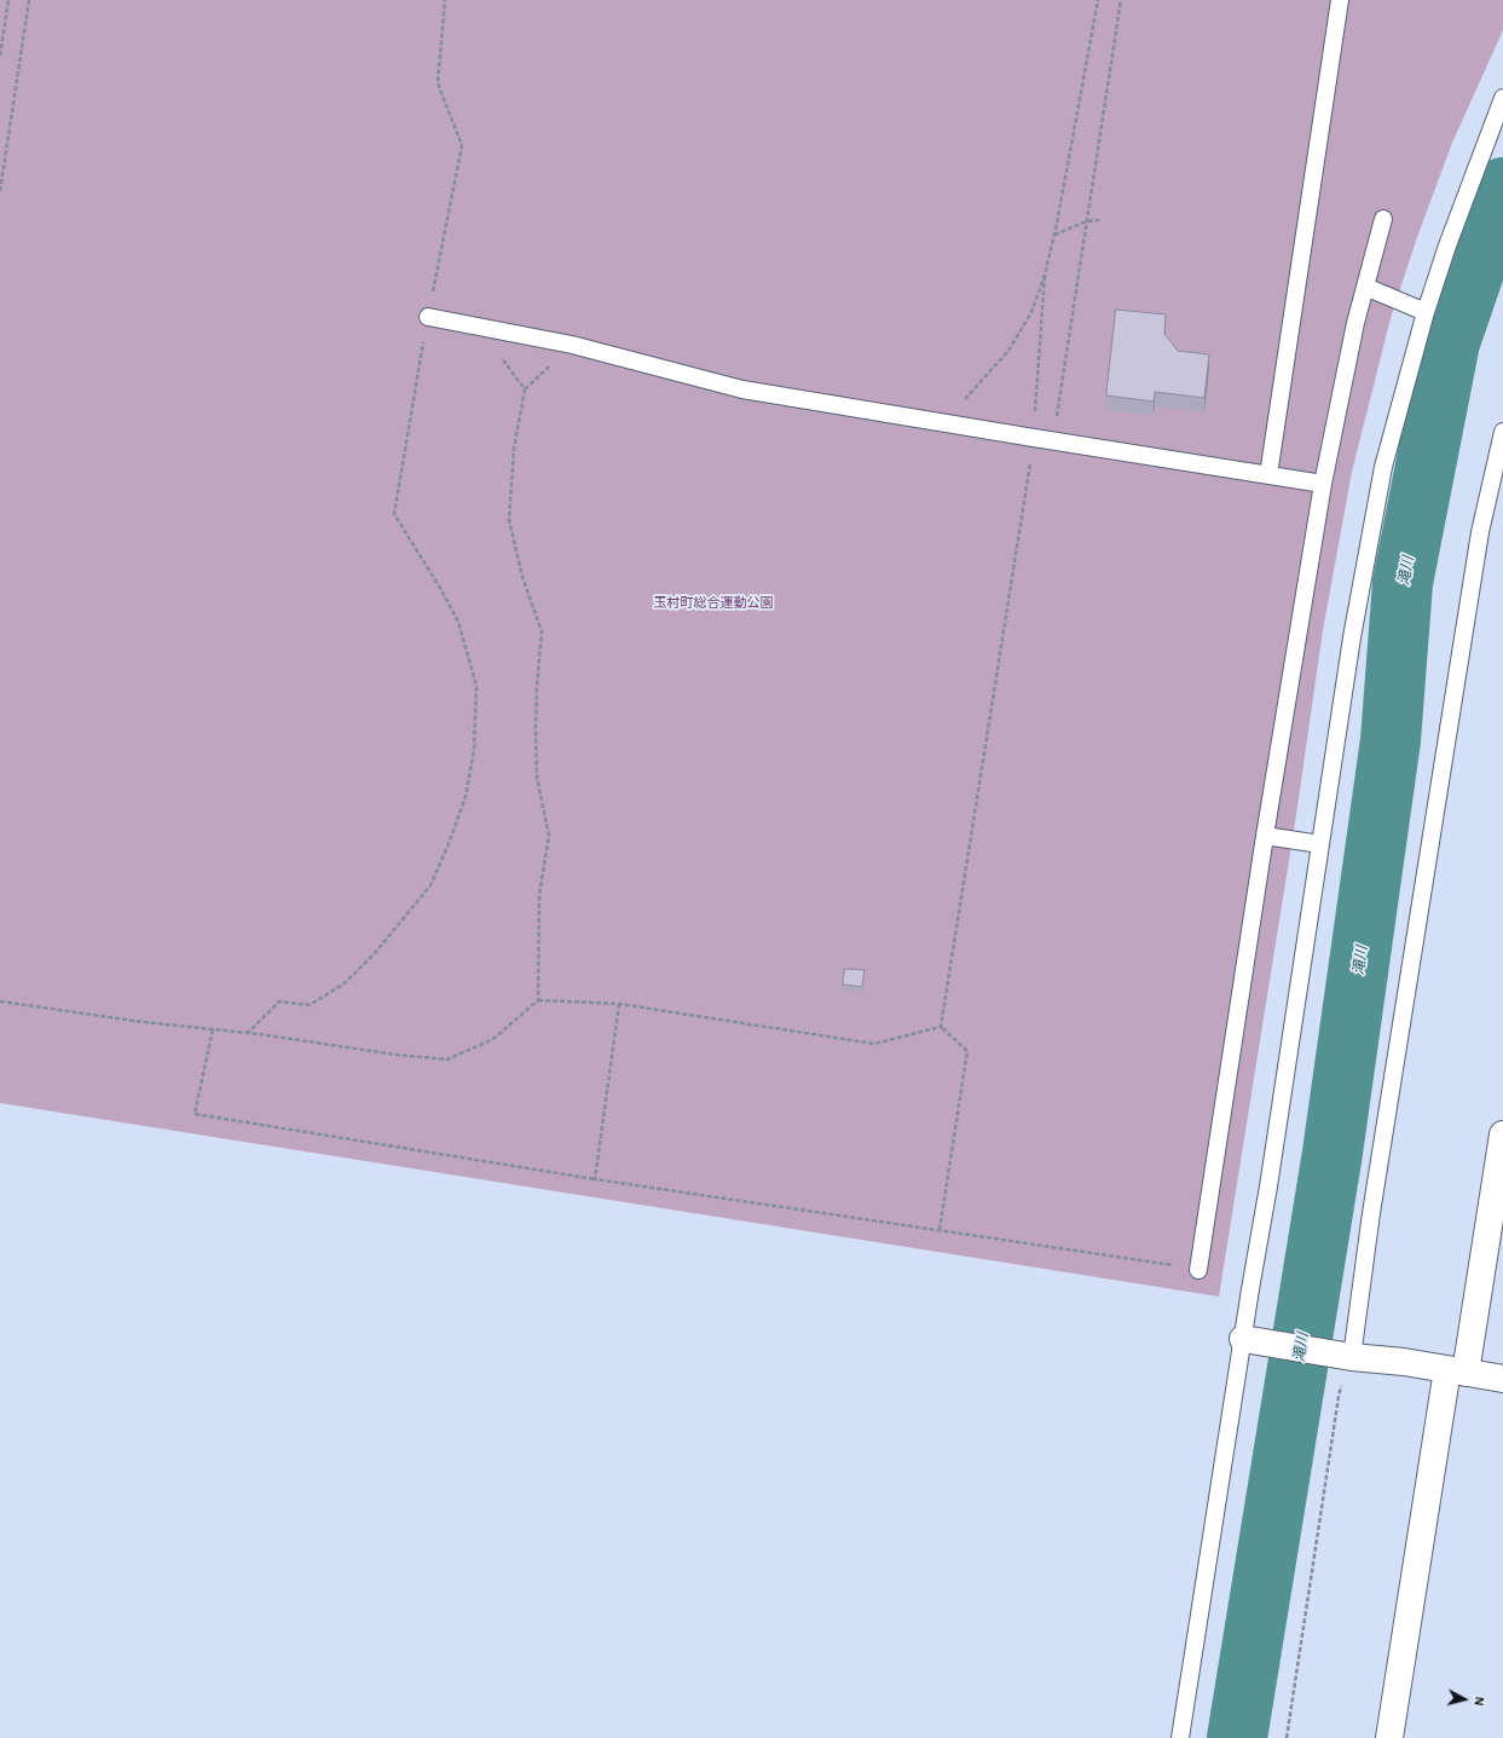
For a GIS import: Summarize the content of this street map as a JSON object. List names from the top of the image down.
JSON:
{
  "water": ["滝川"],
  "parks": ["玉村町総合運動公園"],
  "north": "right"
}
